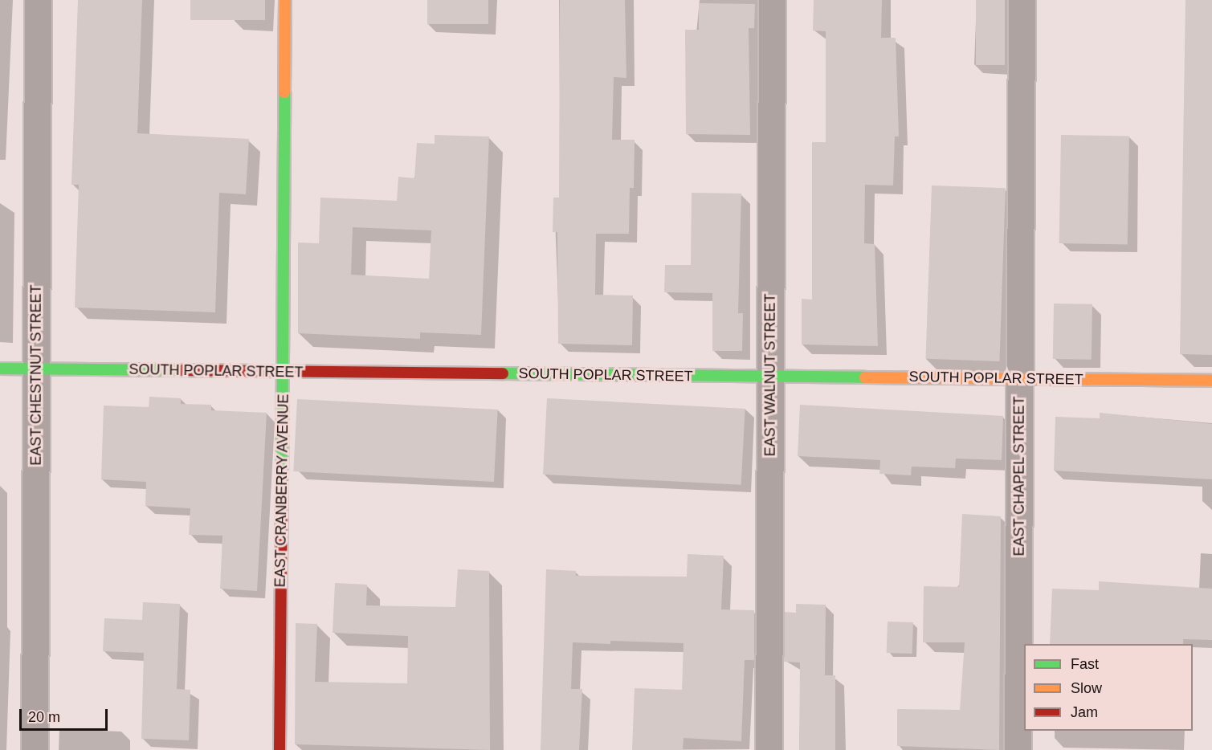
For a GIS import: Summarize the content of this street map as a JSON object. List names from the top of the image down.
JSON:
{
  "streets": {
    "main road": ["SOUTH POPLAR STREET", "EAST CRANBERRY AVENUE"],
    "street": ["EAST CHESTNUT STREET", "EAST WALNUT STREET", "EAST CHAPEL STREET"]
  },
  "crossings": [
    ["SOUTH POPLAR STREET", "EAST CHESTNUT STREET"],
    ["SOUTH POPLAR STREET", "EAST WALNUT STREET"],
    ["SOUTH POPLAR STREET", "EAST CHAPEL STREET"],
    ["SOUTH POPLAR STREET", "EAST CRANBERRY AVENUE"]
  ],
  "legend": ["Fast", "Slow", "Jam"],
  "scale_bar": "20 m"
}
